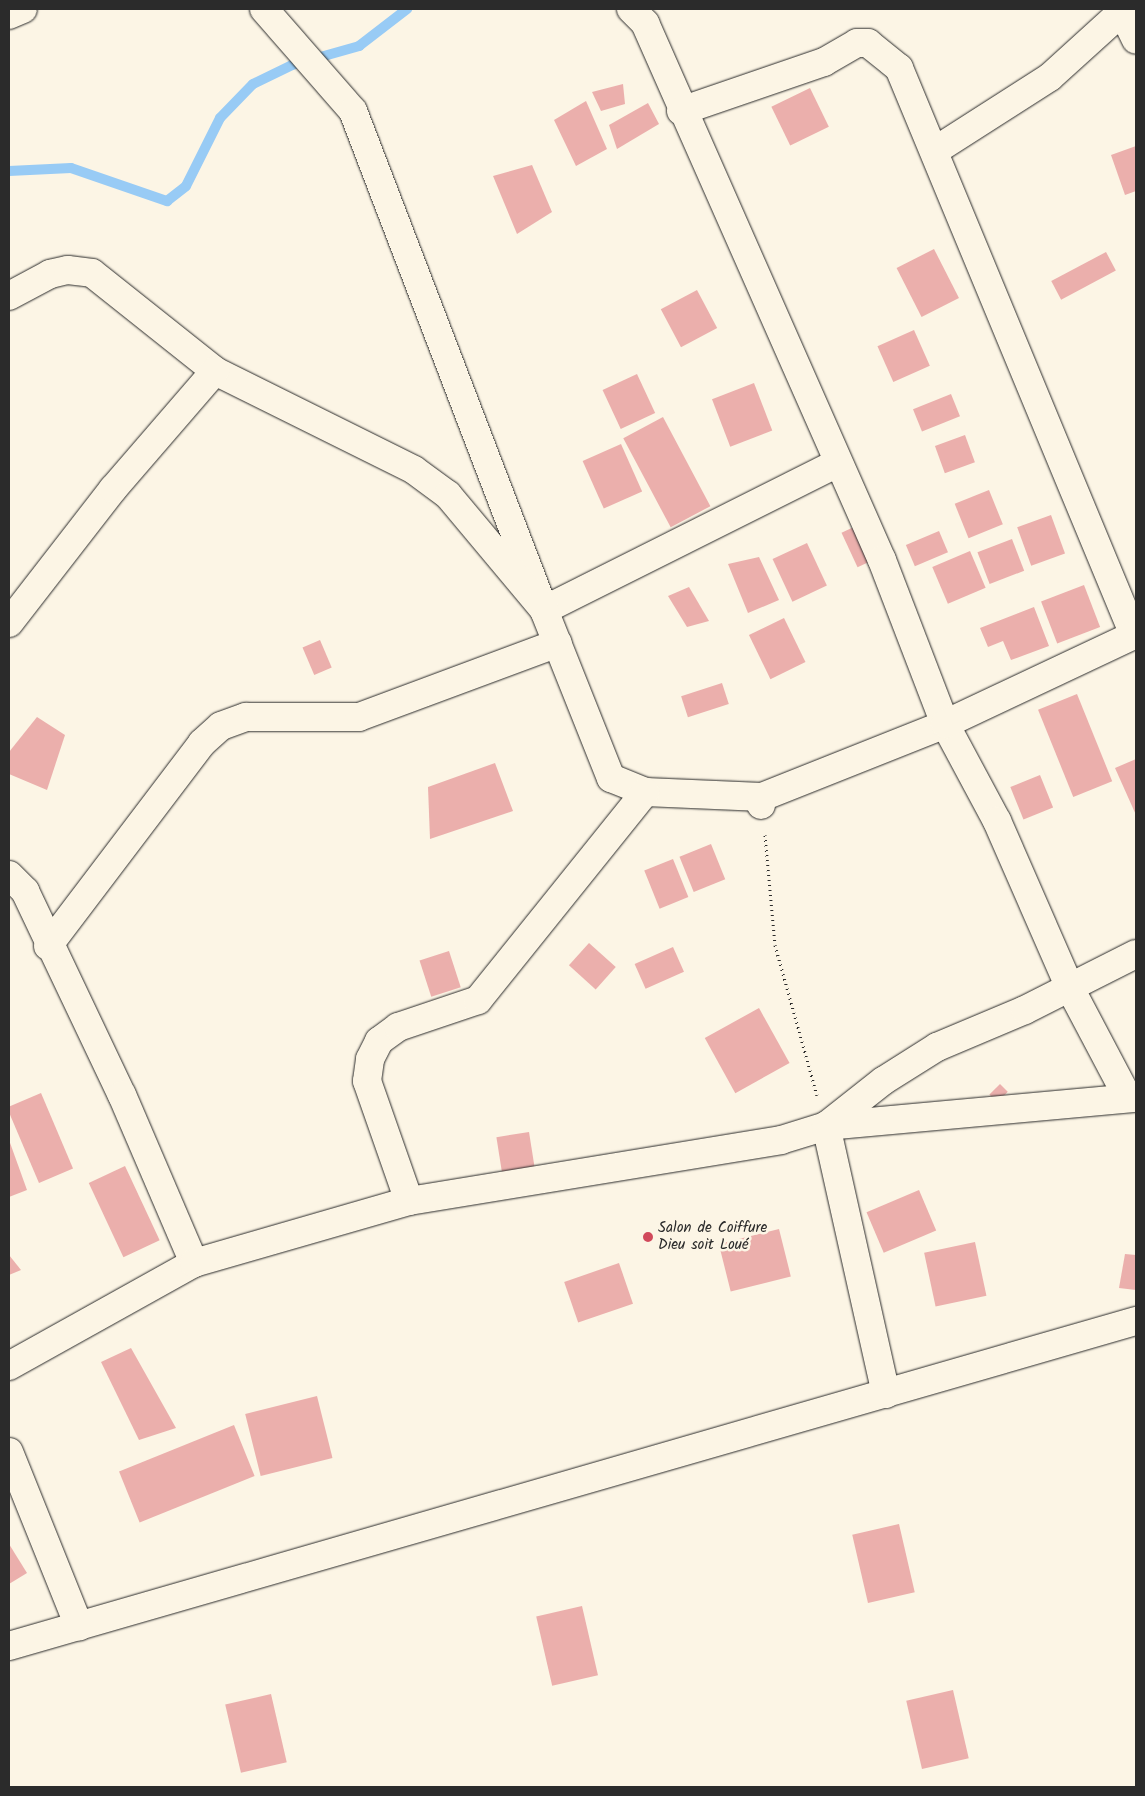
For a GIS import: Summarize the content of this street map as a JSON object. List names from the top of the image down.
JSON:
{
  "places": ["Salon de Coiffure Dieu soit Loué"]
}
